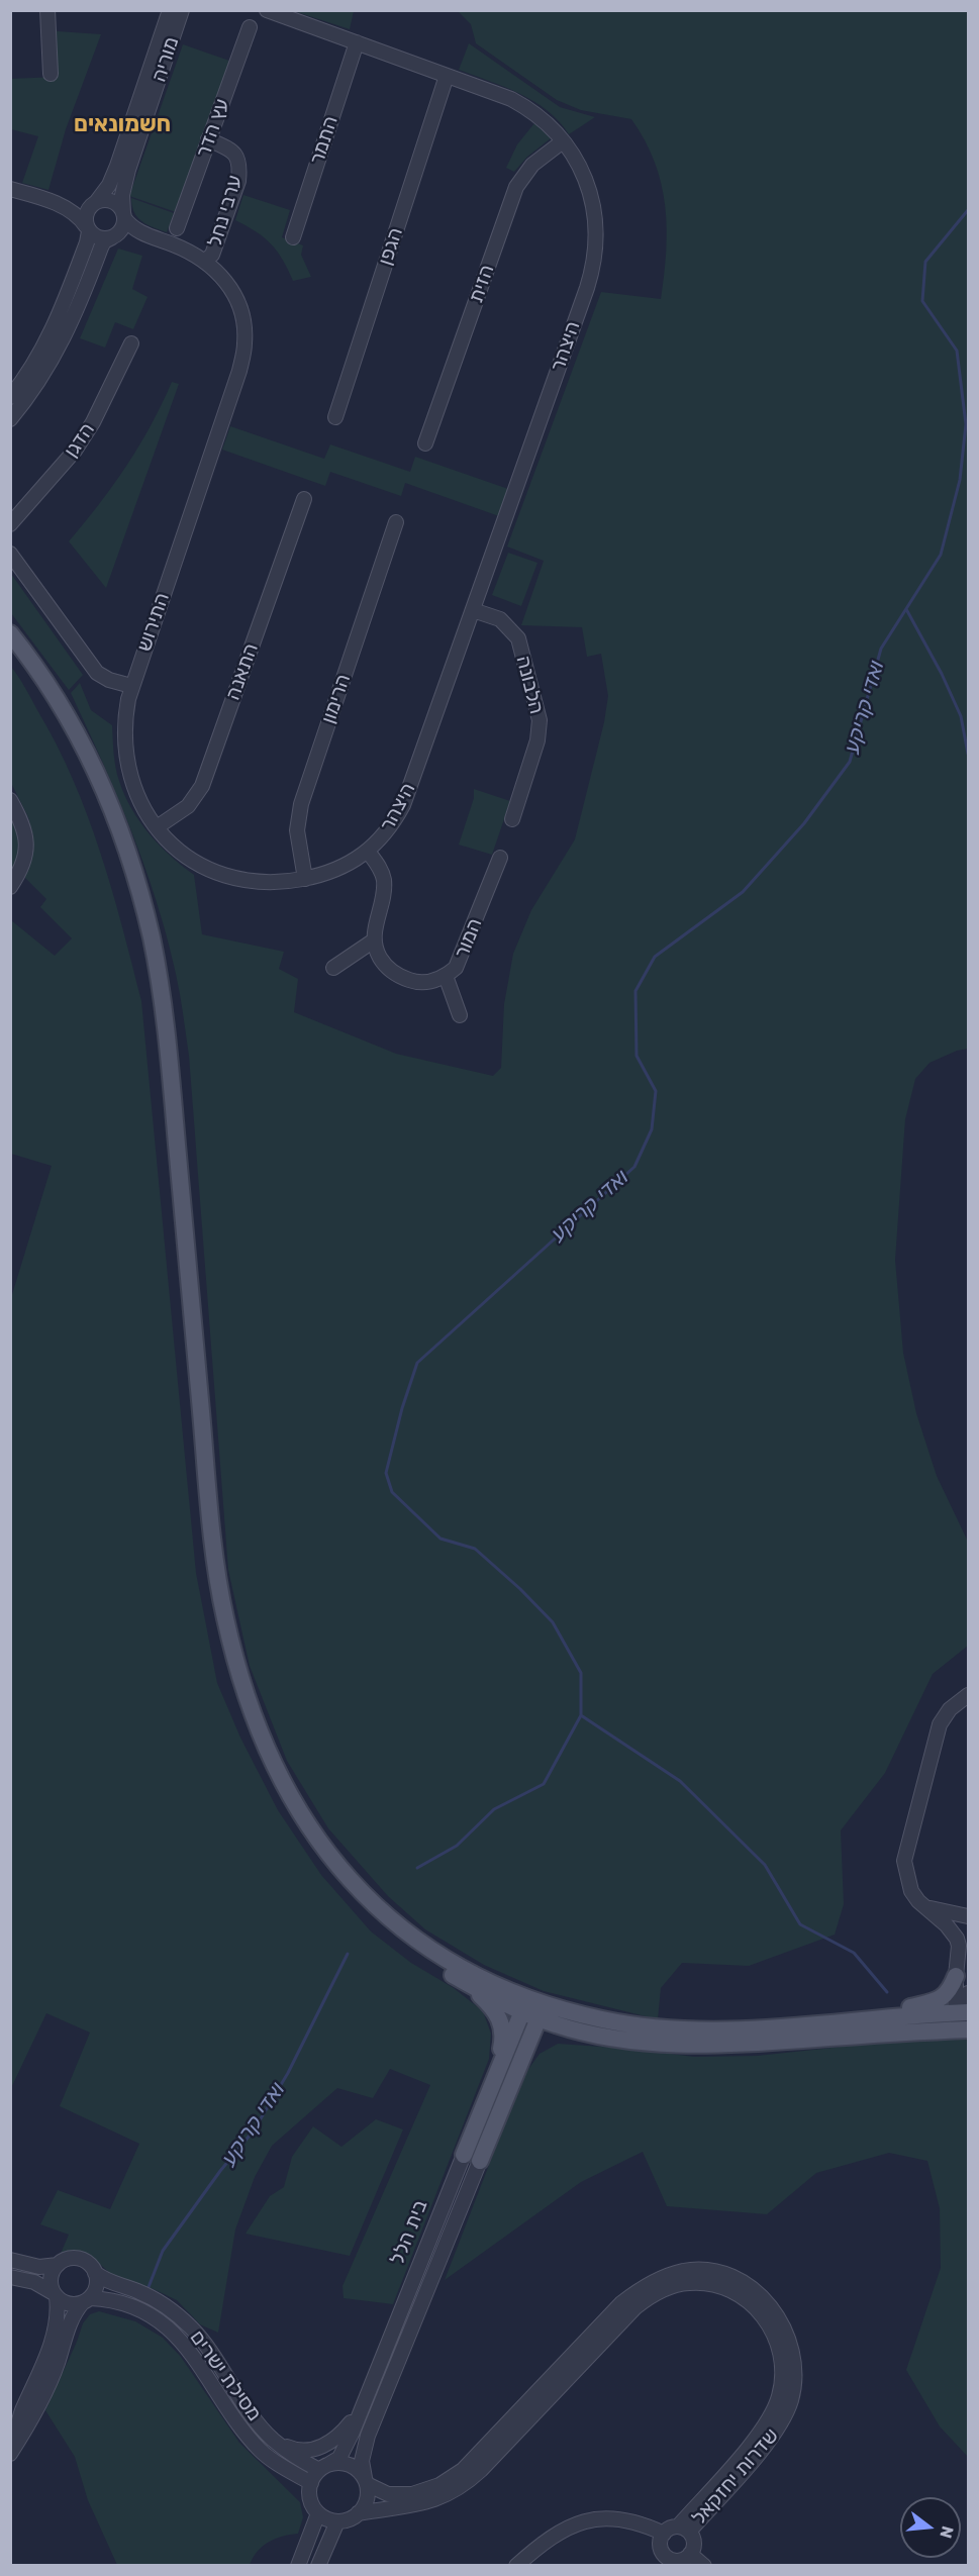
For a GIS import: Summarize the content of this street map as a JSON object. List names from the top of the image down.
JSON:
{
  "streets": {
    "main road": ["בית הלל"],
    "street": [
      "מוריה",
      "עץ הדר",
      "התמר",
      "ערבי נחל",
      "הגפן",
      "הזית",
      "היצהר",
      "הדגן",
      "התירוש",
      "התאנה",
      "הלבונה",
      "הרימון",
      "המור",
      "מסילת ישרים"
    ]
  },
  "crossings": [
    ["מוריה", "התירוש"],
    ["עץ הדר", "ערבי נחל"],
    ["התמר", "היצהר"],
    ["ערבי נחל", "התירוש"],
    ["הגפן", "היצהר"],
    ["הזית", "היצהר"],
    ["היצהר", "התירוש"],
    ["היצהר", "הלבונה"],
    ["התירוש", "התאנה"],
    ["התירוש", "הרימון"],
    ["בית הלל", "מסילת ישרים"]
  ],
  "districts": ["חשמונאים"],
  "water": ["ואדי קריקע"],
  "north": "right"
}
